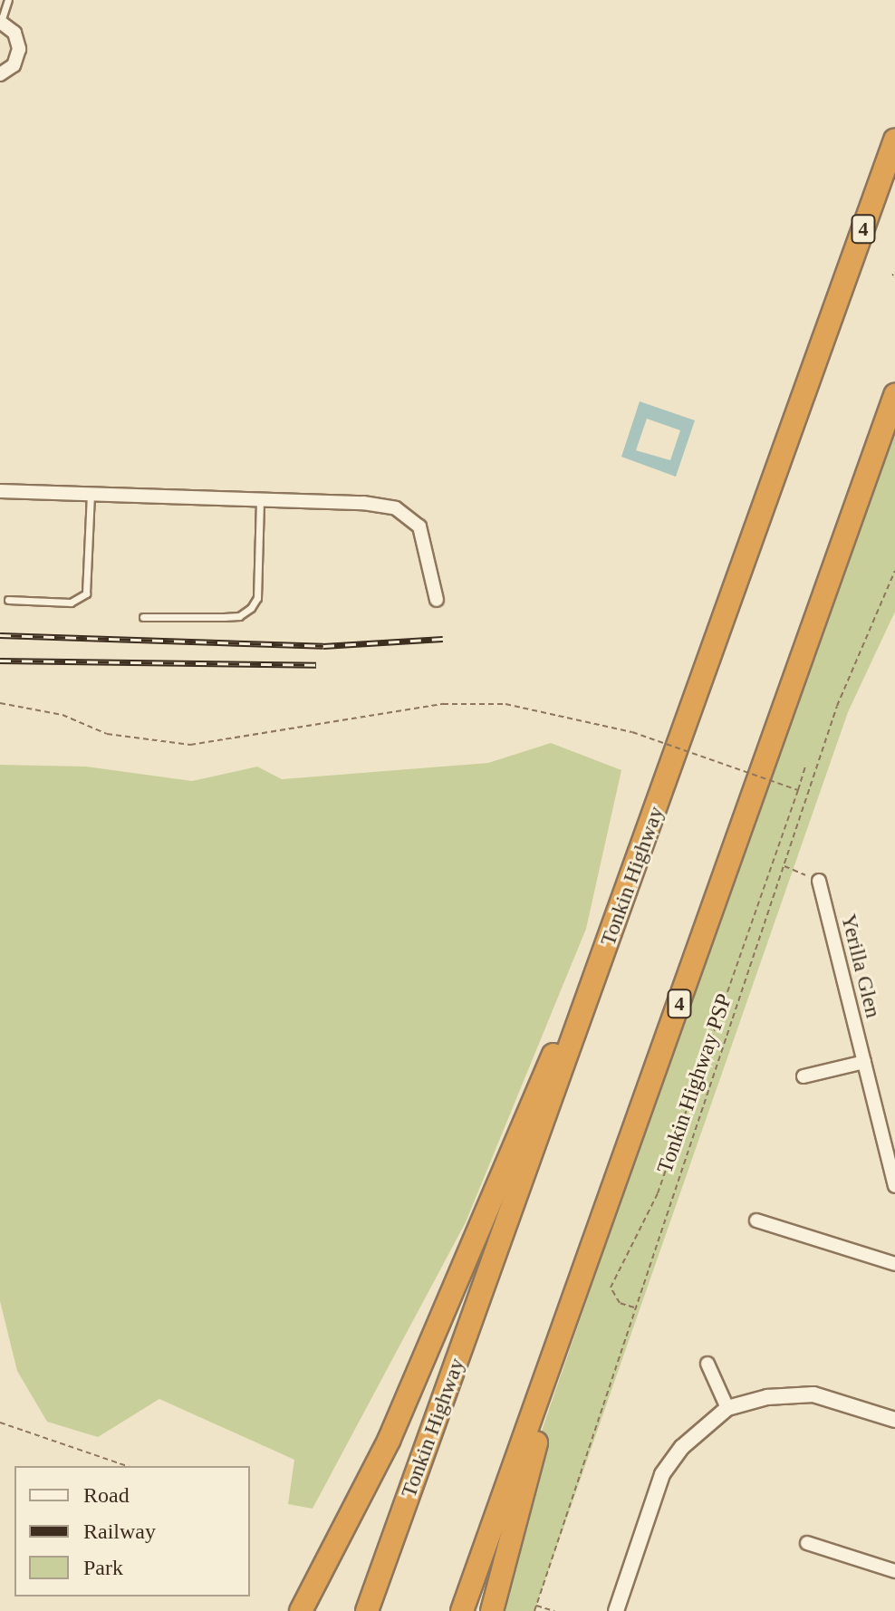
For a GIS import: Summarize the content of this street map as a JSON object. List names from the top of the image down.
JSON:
{
  "streets": {
    "highway": ["4", "Tonkin Highway"],
    "street": ["Yerilla Glen"],
    "path": ["Tonkin Highway PSP"]
  },
  "legend": ["Road", "Railway", "Park"]
}
